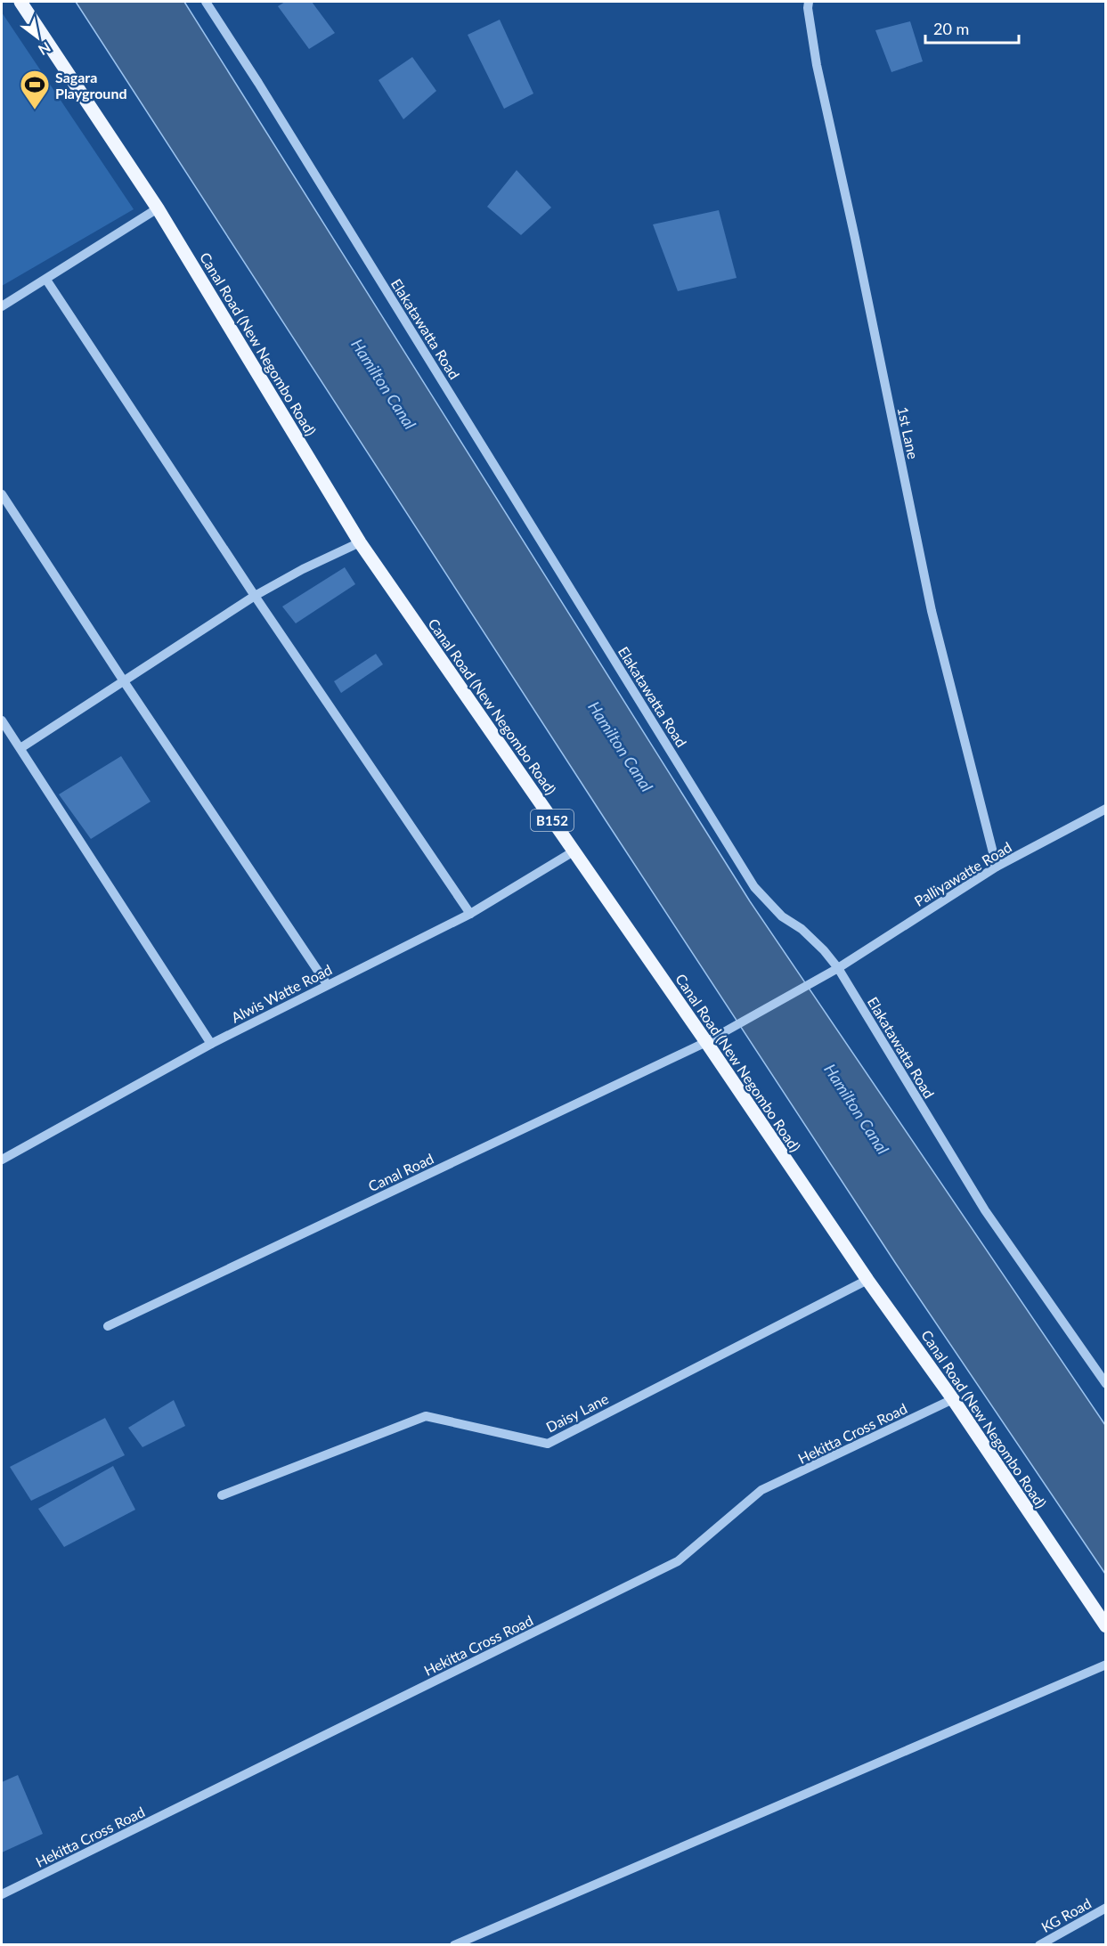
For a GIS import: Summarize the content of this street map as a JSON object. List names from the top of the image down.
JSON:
{
  "streets": {
    "main road": ["Canal Road (New Negombo Road)", "B152"],
    "street": [
      "Elakatawatta Road",
      "1st Lane",
      "Palliyawatte Road",
      "Alwis Watte Road",
      "Canal Road",
      "Daisy Lane",
      "Hekitta Cross Road",
      "KG Road"
    ]
  },
  "crossings": [
    ["Elakatawatta Road", "Palliyawatte Road"],
    ["Canal Road (New Negombo Road)", "Palliyawatte Road"],
    ["Canal Road (New Negombo Road)", "Alwis Watte Road"],
    ["Canal Road (New Negombo Road)", "Canal Road"],
    ["Canal Road (New Negombo Road)", "Daisy Lane"],
    ["Canal Road (New Negombo Road)", "Hekitta Cross Road"],
    ["1st Lane", "Palliyawatte Road"],
    ["Palliyawatte Road", "Canal Road"]
  ],
  "water": ["Hamilton Canal"],
  "places": {
    "sports": ["Sagara Playground"]
  },
  "scale_bar": "20 m",
  "north": "bottom right"
}
